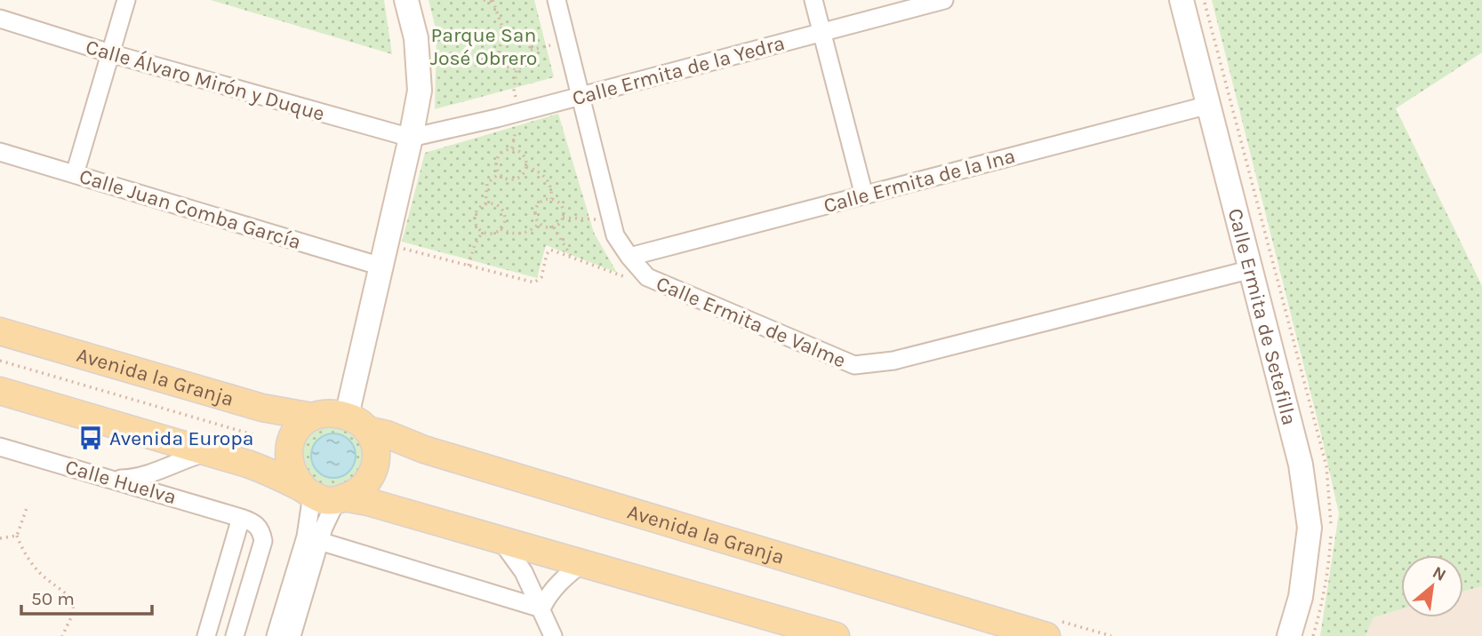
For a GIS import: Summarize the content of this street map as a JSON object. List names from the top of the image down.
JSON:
{
  "streets": {
    "main road": ["Avenida la Granja"],
    "street": [
      "Calle Ermita de la Yedra",
      "Calle Álvaro Mirón y Duque",
      "Calle Ermita de la Ina",
      "Calle Juan Comba García",
      "Calle Ermita de Setefilla",
      "Calle Ermita de Valme",
      "Calle Huelva"
    ]
  },
  "crossings": [
    ["Calle Ermita de la Yedra", "Calle Álvaro Mirón y Duque"],
    ["Calle Ermita de la Yedra", "Calle Ermita de Valme"],
    ["Calle Ermita de la Ina", "Calle Ermita de Setefilla"],
    ["Calle Ermita de la Ina", "Calle Ermita de Valme"],
    ["Calle Ermita de Setefilla", "Calle Ermita de Valme"]
  ],
  "parks": ["Parque San José Obrero"],
  "places": {
    "bus stop": ["Avenida Europa"]
  },
  "scale_bar": "50 m",
  "north": "top right"
}
